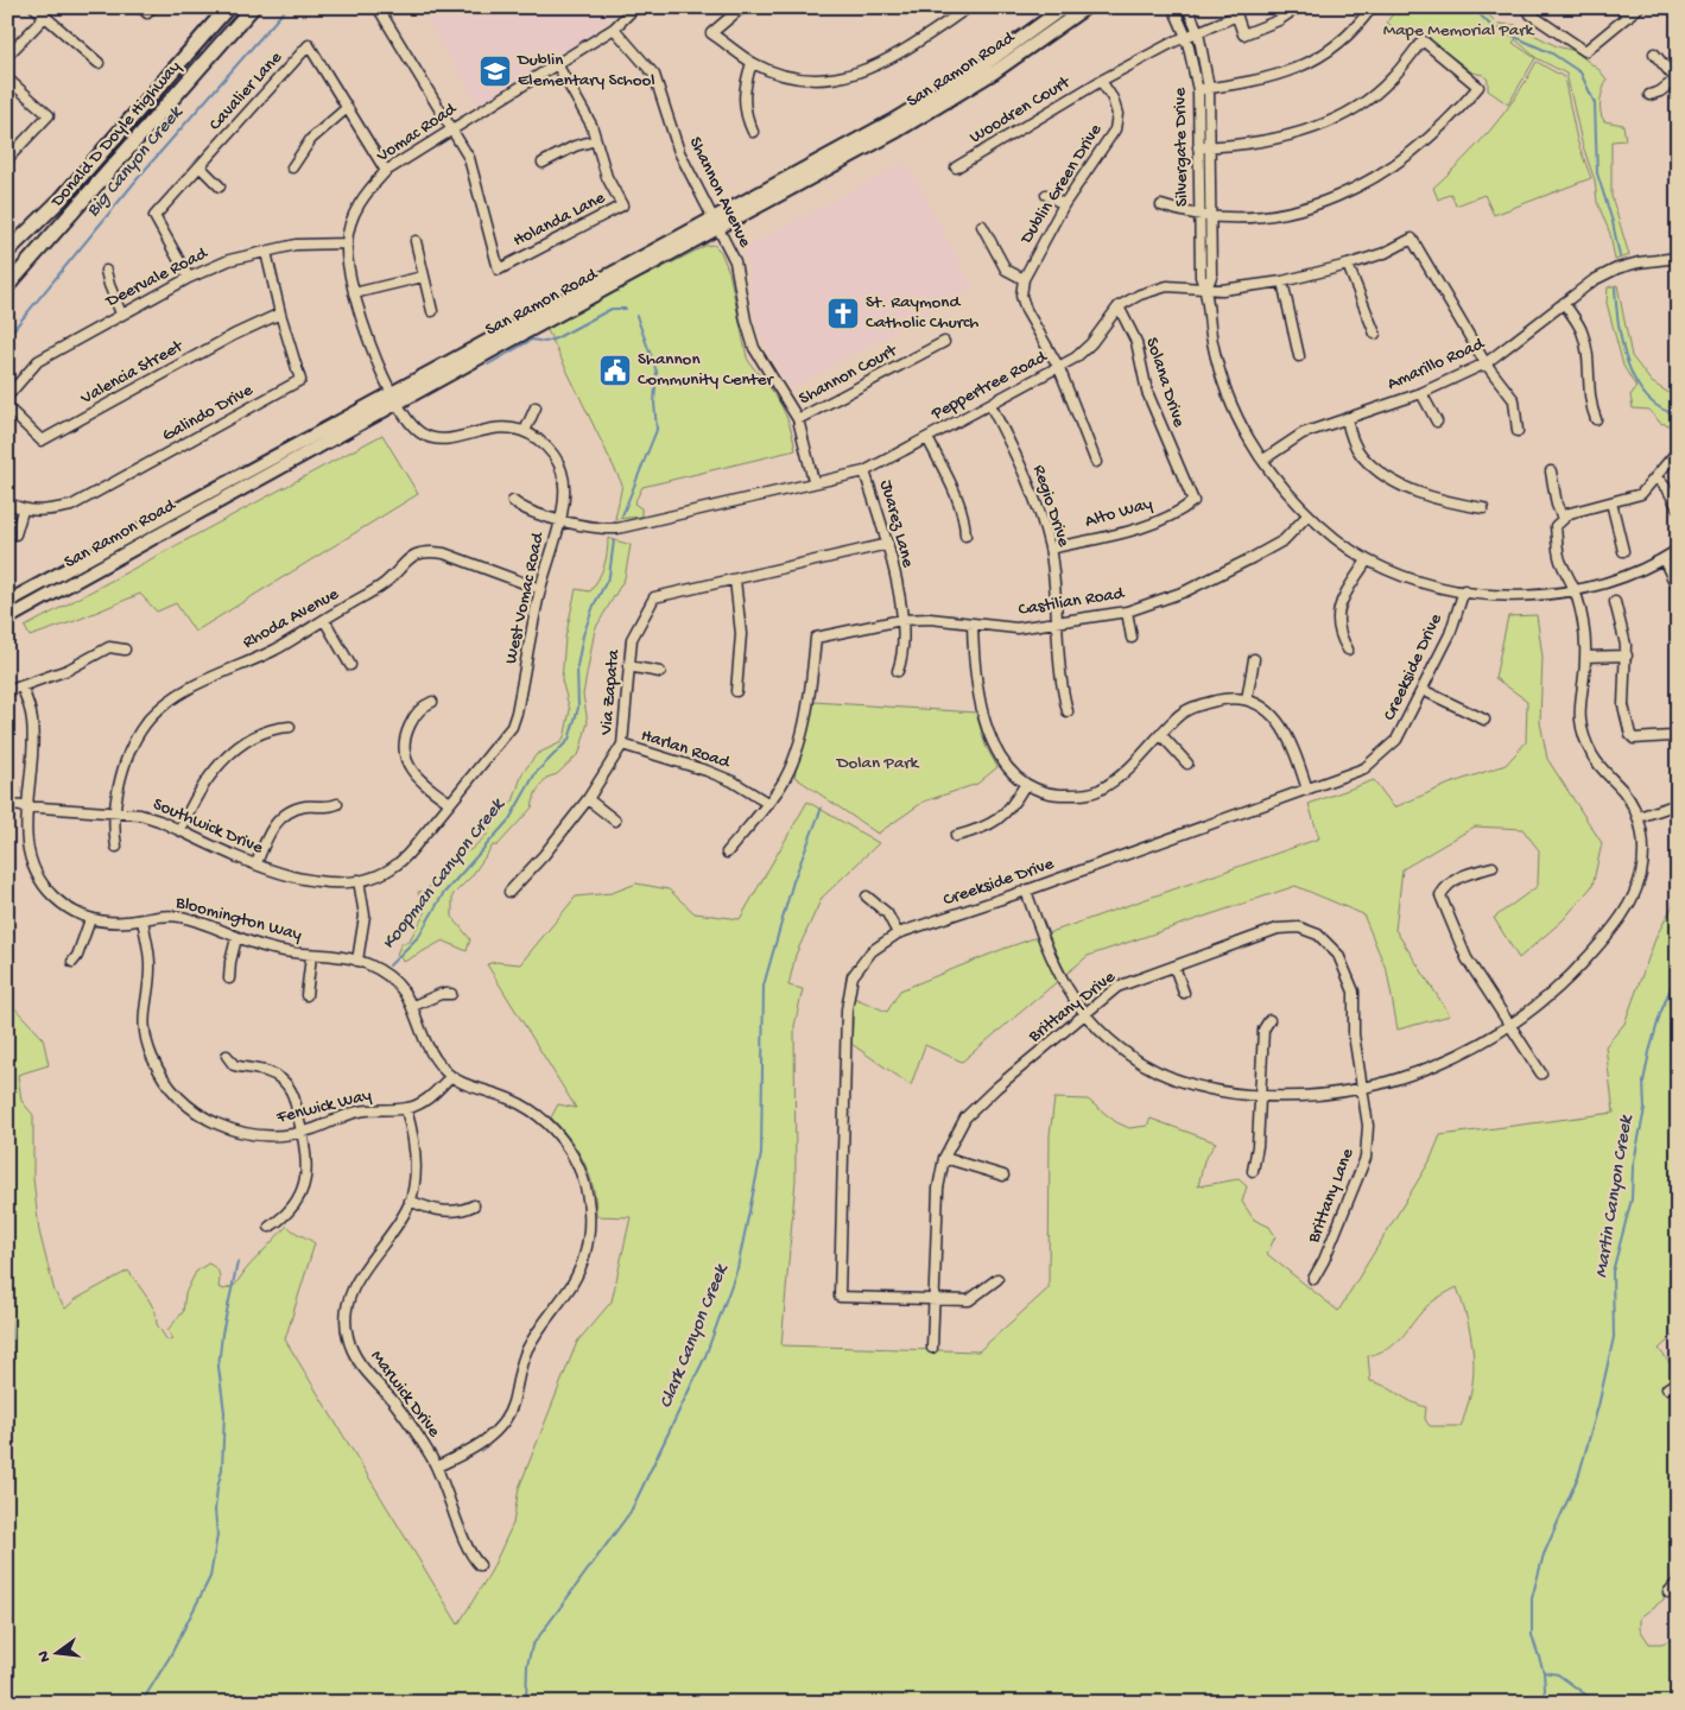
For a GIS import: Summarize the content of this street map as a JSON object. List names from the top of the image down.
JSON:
{
  "streets": {
    "highway": ["Donald D Doyle Highway"],
    "main road": ["San Ramon Road"],
    "street": [
      "Cavalier Lane",
      "Woodren Court",
      "Vomac Road",
      "Silvergate Drive",
      "Dublin Green Drive",
      "Shannon Avenue",
      "Holanda Lane",
      "Deervale Road",
      "Amarillo Road",
      "Valencia Street",
      "Shannon Court",
      "Solana Drive",
      "Peppertree Road",
      "Galindo Drive",
      "Regio Drive",
      "Alto Way",
      "Juarez Lane",
      "West Vomac Road",
      "Castilian Road",
      "Rhoda Avenue",
      "Creekside Drive",
      "Via Zapata",
      "Harlan Road",
      "Southwick Drive",
      "Bloomington Way",
      "Brittany Drive",
      "Fenwick Way",
      "Brittany Lane",
      "Marwick Drive"
    ]
  },
  "crossings": [
    ["San Ramon Road", "Vomac Road"],
    ["San Ramon Road", "Shannon Avenue"],
    ["San Ramon Road", "West Vomac Road"],
    ["Cavalier Lane", "Vomac Road"],
    ["Cavalier Lane", "Deervale Road"],
    ["Woodren Court", "Dublin Green Drive"],
    ["Vomac Road", "Shannon Avenue"],
    ["Vomac Road", "Holanda Lane"],
    ["Vomac Road", "Deervale Road"],
    ["Vomac Road", "West Vomac Road"],
    ["Silvergate Drive", "Amarillo Road"],
    ["Silvergate Drive", "Peppertree Road"],
    ["Silvergate Drive", "Castilian Road"],
    ["Silvergate Drive", "Creekside Drive"],
    ["Shannon Avenue", "Shannon Court"],
    ["Shannon Avenue", "Peppertree Road"],
    ["Deervale Road", "Galindo Drive"],
    ["Amarillo Road", "Peppertree Road"],
    ["Valencia Street", "Galindo Drive"],
    ["Solana Drive", "Peppertree Road"],
    ["Solana Drive", "Alto Way"],
    ["Peppertree Road", "Regio Drive"],
    ["Peppertree Road", "Juarez Lane"],
    ["Peppertree Road", "West Vomac Road"],
    ["Regio Drive", "Alto Way"],
    ["Regio Drive", "Castilian Road"],
    ["Juarez Lane", "Castilian Road"],
    ["Juarez Lane", "Via Zapata"],
    ["West Vomac Road", "Rhoda Avenue"],
    ["West Vomac Road", "Southwick Drive"],
    ["Castilian Road", "Harlan Road"],
    ["Rhoda Avenue", "Southwick Drive"],
    ["Creekside Drive", "Brittany Drive"],
    ["Via Zapata", "Harlan Road"],
    ["Southwick Drive", "Bloomington Way"],
    ["Bloomington Way", "Fenwick Way"],
    ["Bloomington Way", "Marwick Drive"],
    ["Brittany Drive", "Brittany Lane"],
    ["Fenwick Way", "Marwick Drive"]
  ],
  "water": [
    "Big Canyon Creek",
    "Koopman Canyon Creek",
    "Martin Canyon Creek",
    "Clark Canyon Creek"
  ],
  "parks": ["Mape Memorial Park", "Dolan Park"],
  "places": {
    "school or university": ["Dublin Elementary School"],
    "church": ["St. Raymond Catholic Church"],
    "public building": ["Shannon Community Center"]
  },
  "north": "left"
}
